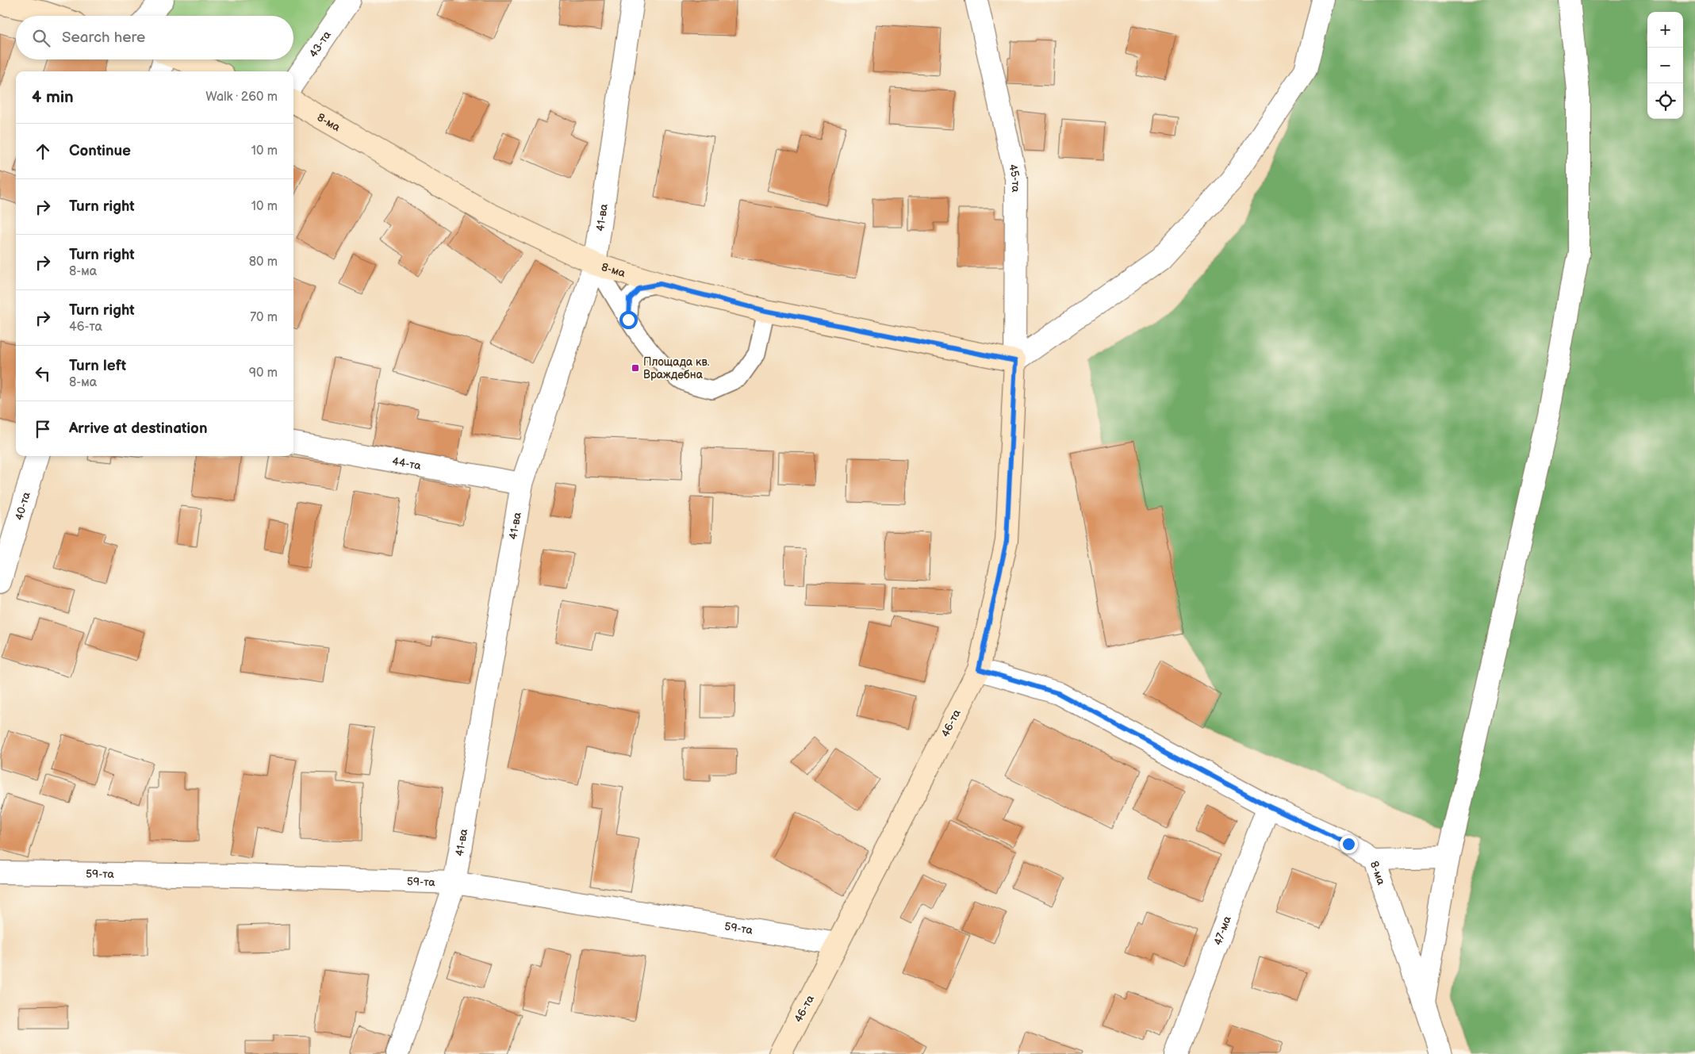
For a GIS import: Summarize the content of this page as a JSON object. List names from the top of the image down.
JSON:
{
  "streets": {
    "street": [
      "43-та",
      "8-ма",
      "45-та",
      "41-ва",
      "44-та",
      "40-та",
      "46-та",
      "59-та",
      "47-ма"
    ]
  },
  "crossings": [
    ["8-ма", "45-та"],
    ["8-ма", "41-ва"],
    ["8-ма", "46-та"],
    ["8-ма", "47-ма"],
    ["45-та", "46-та"],
    ["41-ва", "44-та"],
    ["41-ва", "59-та"],
    ["46-та", "59-та"]
  ],
  "places": {
    "transit": ["Площада кв. Враждебна"]
  },
  "page": {
    "map_buttons": ["+", "−"],
    "search": "Search here",
    "heading": ["4 min", "Walk · 260 m"],
    "list": [
      ["Continue", "10 m"],
      ["Turn right", "10 m"],
      ["Turn right", "8-ма", "80 m"],
      ["Turn right", "46-та", "70 m"],
      ["Turn left", "8-ма", "90 m"],
      "Arrive at destination"
    ]
  }
}
